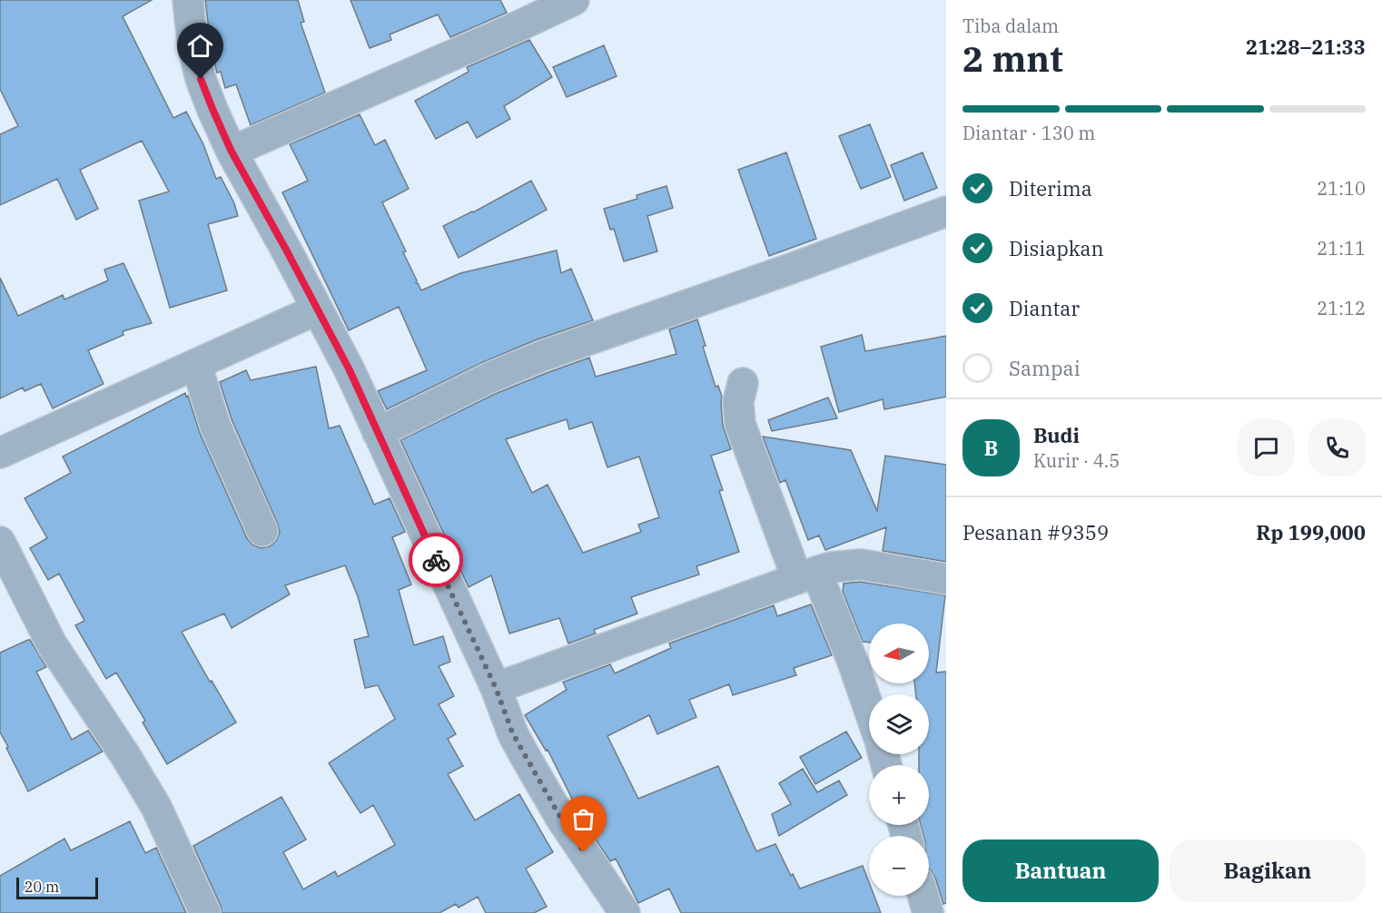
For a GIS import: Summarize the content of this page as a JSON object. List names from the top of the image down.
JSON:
{
  "scale_bar": "20 m",
  "north": "left",
  "page": {
    "heading": ["2 mnt", "Tiba dalam", "21:28–21:33"],
    "panel": [
      "Budi",
      "Kurir · 4.5",
      "Pesanan #9359",
      "Rp 199,000"
    ],
    "bar": "Diantar · 130 m",
    "list": [
      ["Diterima", "21:10"],
      ["Disiapkan", "21:11"],
      ["Diantar", "21:12"],
      "Sampai"
    ],
    "round": "B",
    "map_buttons": ["+", "−"],
    "buttons": ["Bantuan", "Bagikan"],
    "scale": "20 m"
  }
}
